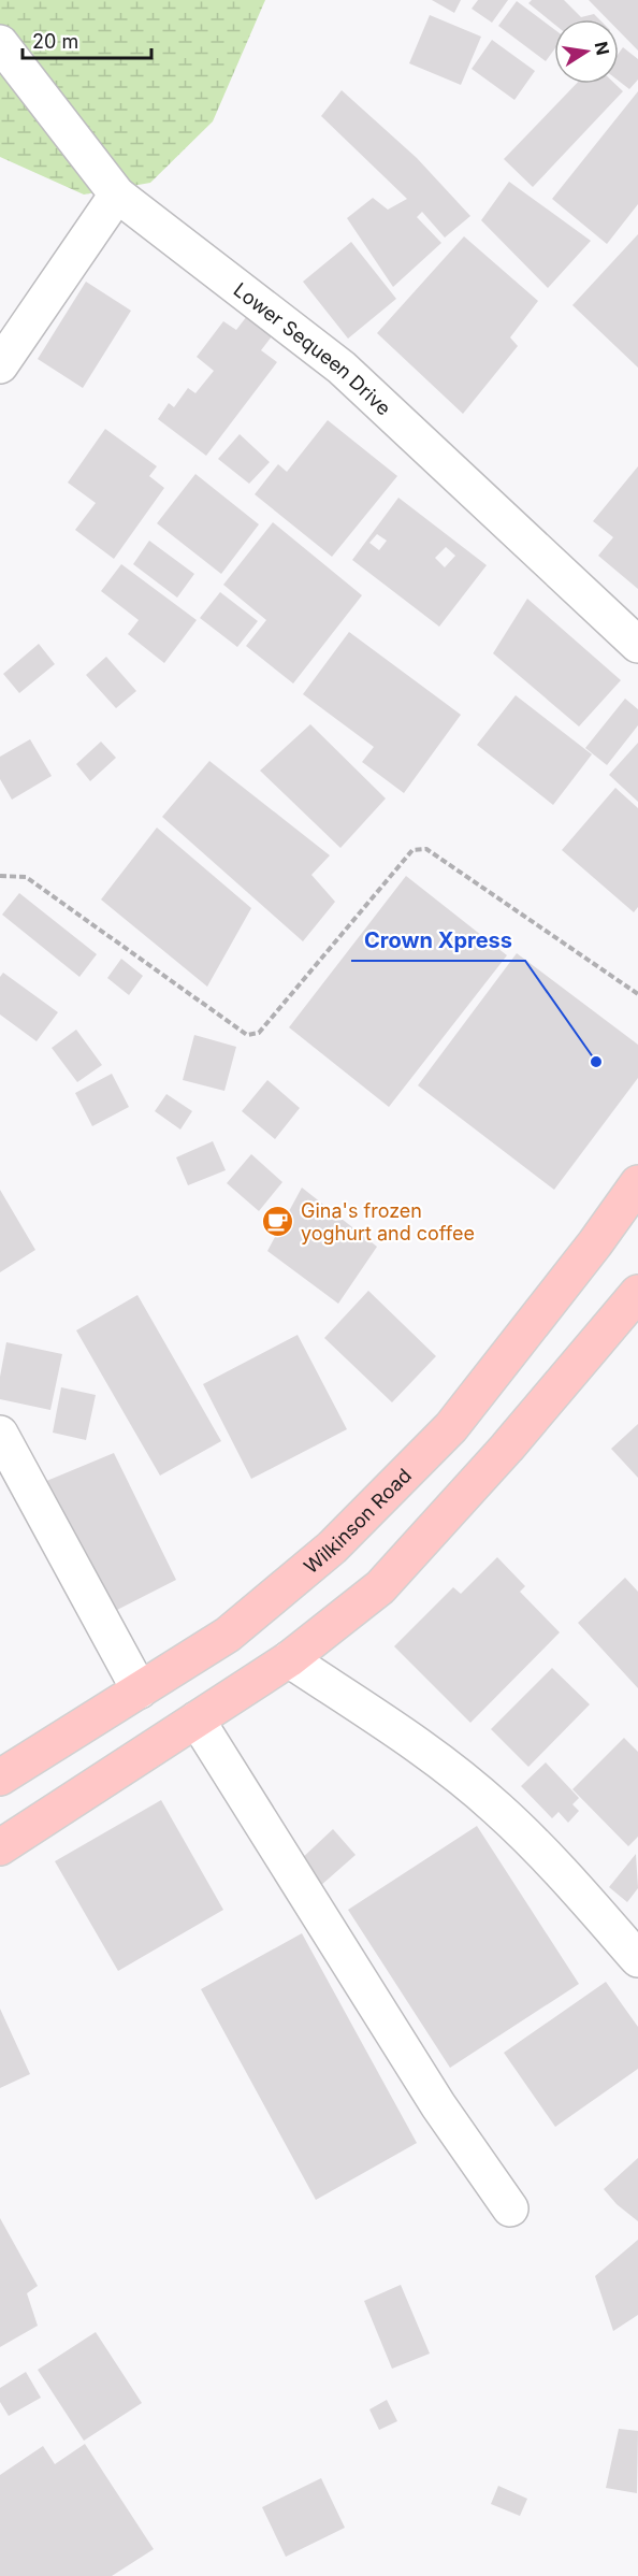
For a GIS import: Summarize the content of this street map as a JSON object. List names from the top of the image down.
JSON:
{
  "streets": {
    "main road": ["Wilkinson Road"],
    "street": ["Lower Sequeen Drive"]
  },
  "places": {
    "other": ["Crown Xpress"],
    "cafe": ["Gina's frozen yoghurt and coffee"]
  },
  "scale_bar": "20 m",
  "north": "right"
}
